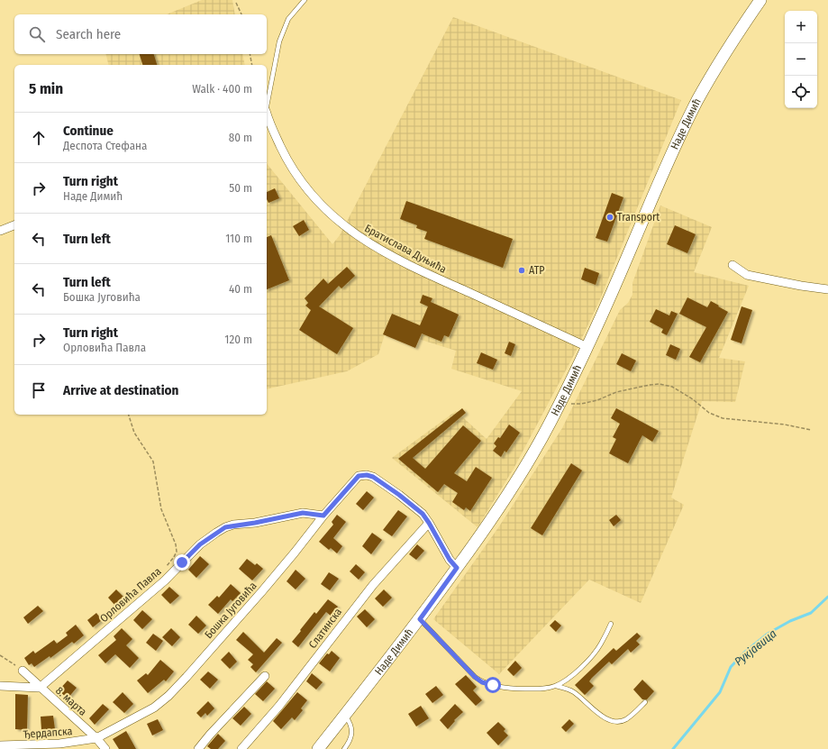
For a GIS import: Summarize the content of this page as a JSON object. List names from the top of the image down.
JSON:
{
  "streets": {
    "main road": ["Наде Димић"],
    "street": [
      "Братислава Дуњића",
      "Орловића Павла",
      "Бошка Југовића",
      "Слатинска",
      "8. марта",
      "Ђердапска"
    ]
  },
  "crossings": [
    ["Наде Димић", "Братислава Дуњића"],
    ["Орловића Павла", "Бошка Југовића"],
    ["Орловића Павла", "8. марта"],
    ["Бошка Југовића", "Слатинска"],
    ["Бошка Југовића", "8. марта"],
    ["Бошка Југовића", "Ђердапска"],
    ["8. марта", "Ђердапска"]
  ],
  "water": ["Рукјавица"],
  "places": ["Transport", "ATP"],
  "page": {
    "map_buttons": ["+", "−"],
    "search": "Search here",
    "heading": ["5 min", "Walk · 400 m"],
    "list": [
      ["Continue", "Деспота Стефана", "80 m"],
      ["Turn right", "Наде Димић", "50 m"],
      ["Turn left", "110 m"],
      ["Turn left", "Бошка Југовића", "40 m"],
      ["Turn right", "Орловића Павла", "120 m"],
      "Arrive at destination"
    ]
  }
}
